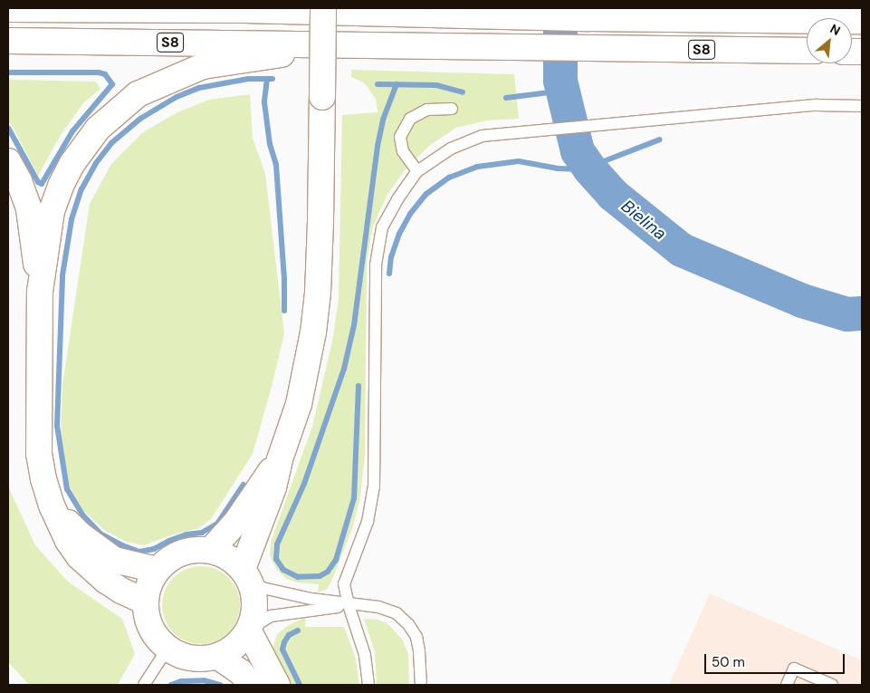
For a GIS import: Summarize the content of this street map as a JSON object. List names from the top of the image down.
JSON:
{
  "streets": {
    "main road": ["S8"]
  },
  "water": ["Bielina"],
  "scale_bar": "50 m",
  "north": "top right"
}
